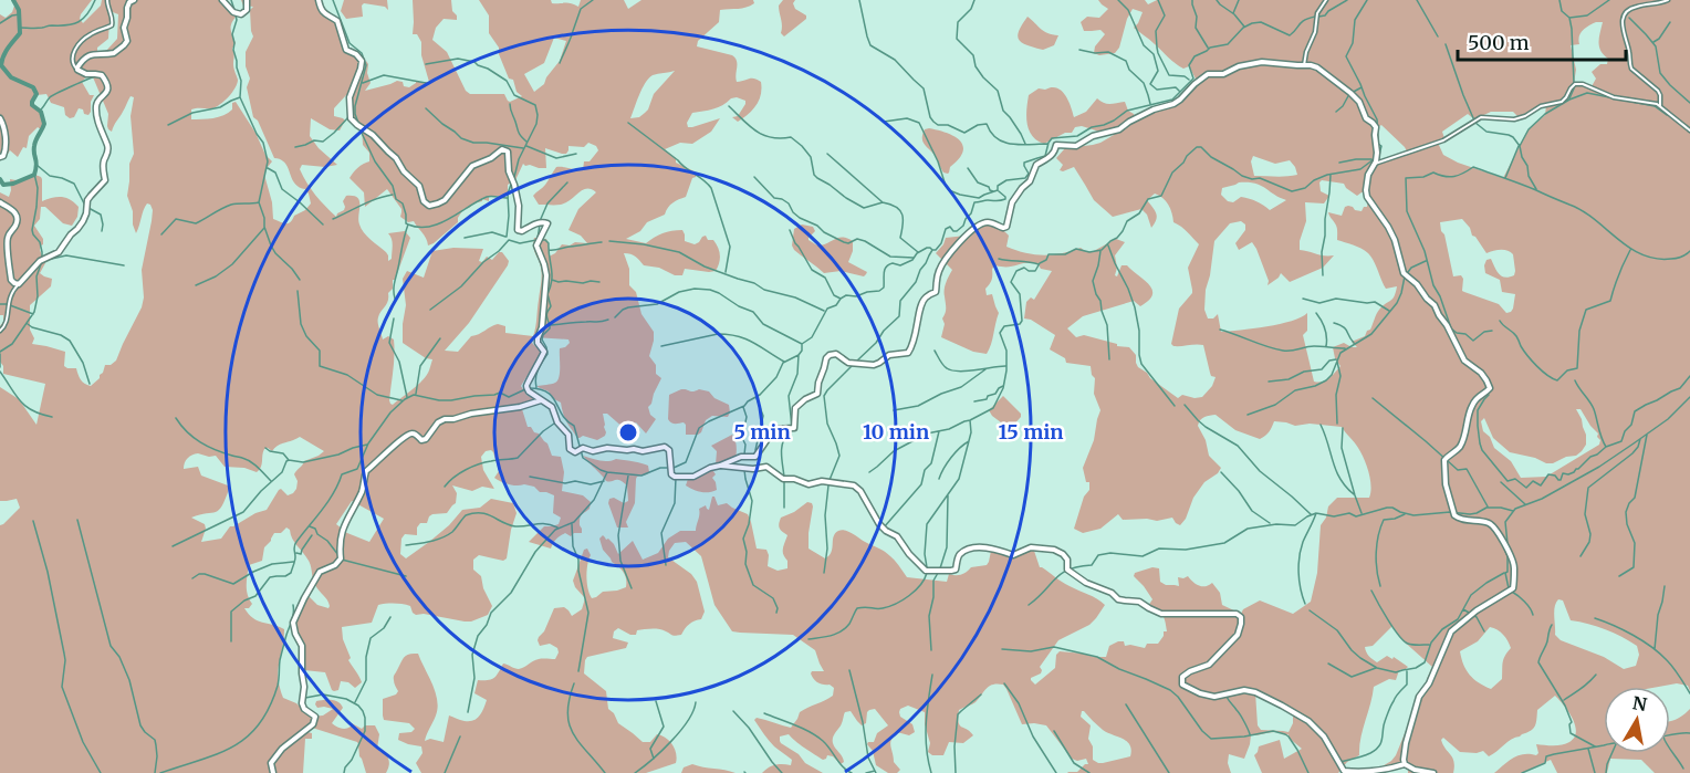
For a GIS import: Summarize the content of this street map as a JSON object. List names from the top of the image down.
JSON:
{
  "scale_bar": "500 m",
  "north": "top",
  "rings": ["5 min", "10 min", "15 min"]
}
